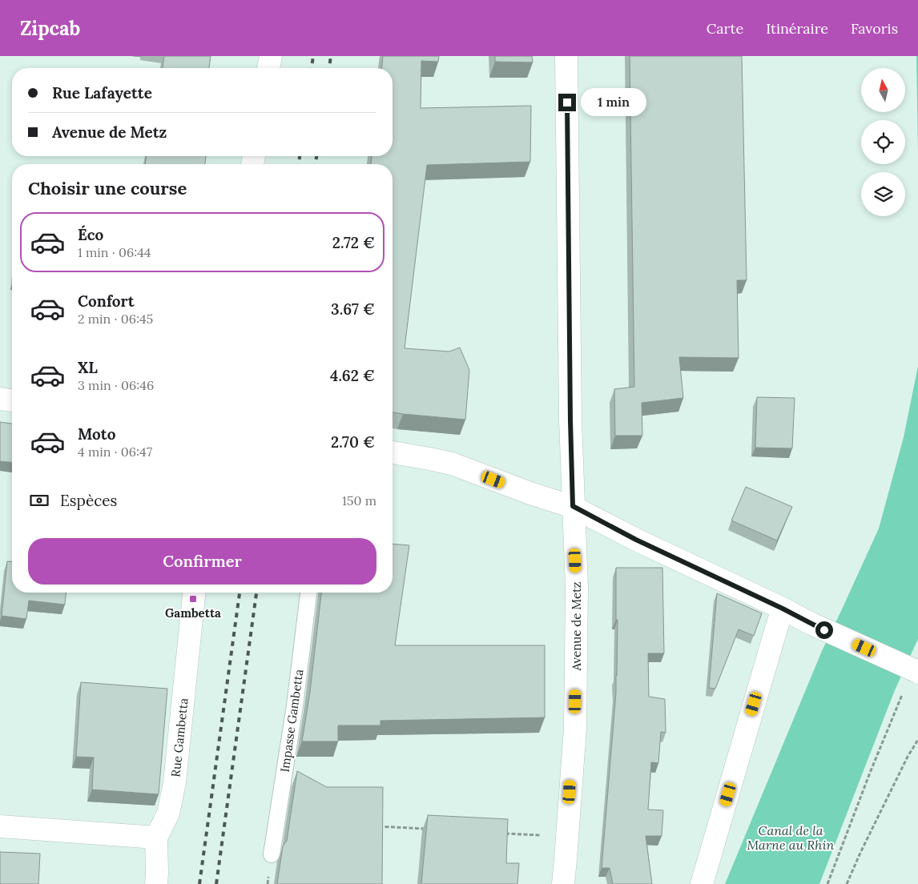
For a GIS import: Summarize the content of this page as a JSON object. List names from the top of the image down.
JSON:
{
  "streets": {
    "street": ["Avenue de Metz", "Rue Gambetta"],
    "lane": ["Impasse Gambetta"]
  },
  "water": ["Canal de la Marne au Rhin"],
  "places": {
    "transit": ["Gambetta"]
  },
  "north": "top",
  "page": {
    "header": "Zipcab",
    "nav": ["Carte", "Itinéraire", "Favoris"],
    "banner": ["Rue Lafayette", "Avenue de Metz"],
    "bubble": "1 min",
    "heading": "Choisir une course",
    "list": [
      {
        "name": "Éco",
        "note": "1 min · 06:44",
        "value": "2.72 €"
      },
      {
        "name": "Confort",
        "note": "2 min · 06:45",
        "value": "3.67 €"
      },
      {
        "name": "XL",
        "note": "3 min · 06:46",
        "value": "4.62 €"
      },
      {
        "name": "Moto",
        "note": "4 min · 06:47",
        "value": "2.70 €"
      }
    ],
    "pay": ["Espèces", "150 m"],
    "buttons": "Confirmer"
  }
}
